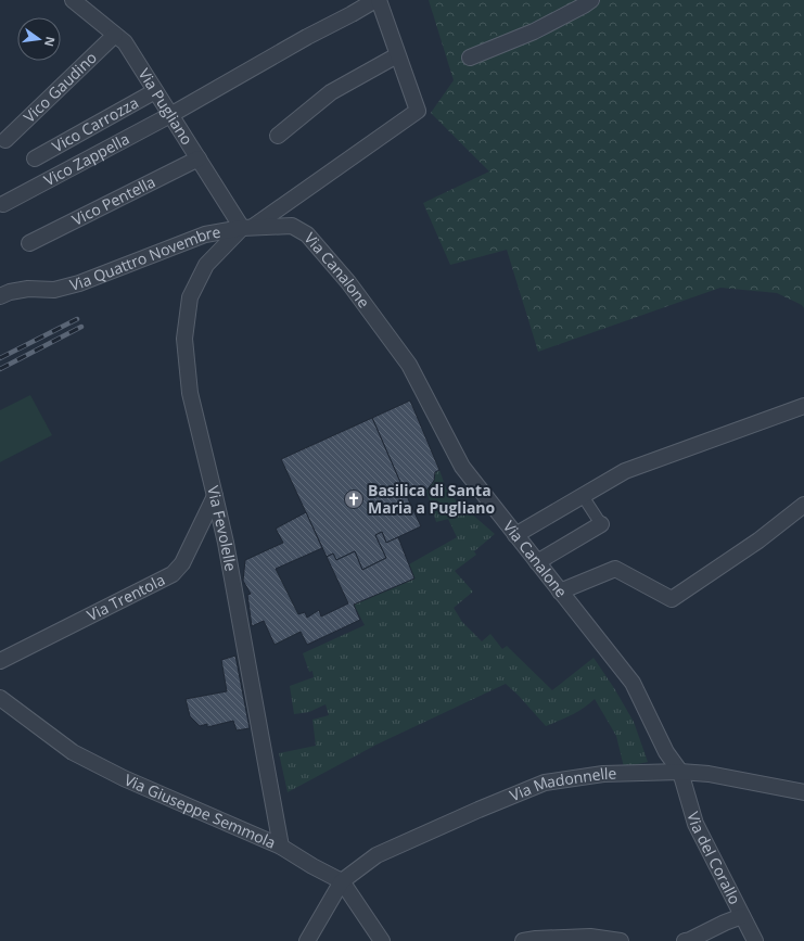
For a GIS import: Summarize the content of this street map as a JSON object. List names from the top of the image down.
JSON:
{
  "streets": {
    "street": [
      "Vico Gaudino",
      "Via Pugliano",
      "Vico Carrozza",
      "Vico Zappella",
      "Vico Pentella",
      "Via Quattro Novembre",
      "Via Canalone",
      "Via Fevolelle",
      "Via Trentola",
      "Via Madonnelle",
      "Via Giuseppe Semmola",
      "Via del Corallo"
    ]
  },
  "crossings": [
    ["Vico Gaudino", "Via Pugliano"],
    ["Via Pugliano", "Vico Carrozza"],
    ["Via Pugliano", "Vico Zappella"],
    ["Via Pugliano", "Vico Pentella"],
    ["Via Pugliano", "Via Quattro Novembre"],
    ["Via Pugliano", "Via Fevolelle"],
    ["Via Quattro Novembre", "Via Canalone"],
    ["Via Quattro Novembre", "Via Fevolelle"],
    ["Via Canalone", "Via Madonnelle"],
    ["Via Canalone", "Via del Corallo"],
    ["Via Fevolelle", "Via Trentola"],
    ["Via Fevolelle", "Via Giuseppe Semmola"],
    ["Via Madonnelle", "Via Giuseppe Semmola"],
    ["Via Madonnelle", "Via del Corallo"]
  ],
  "places": {
    "church": ["Basilica di Santa Maria a Pugliano"]
  },
  "north": "right"
}
